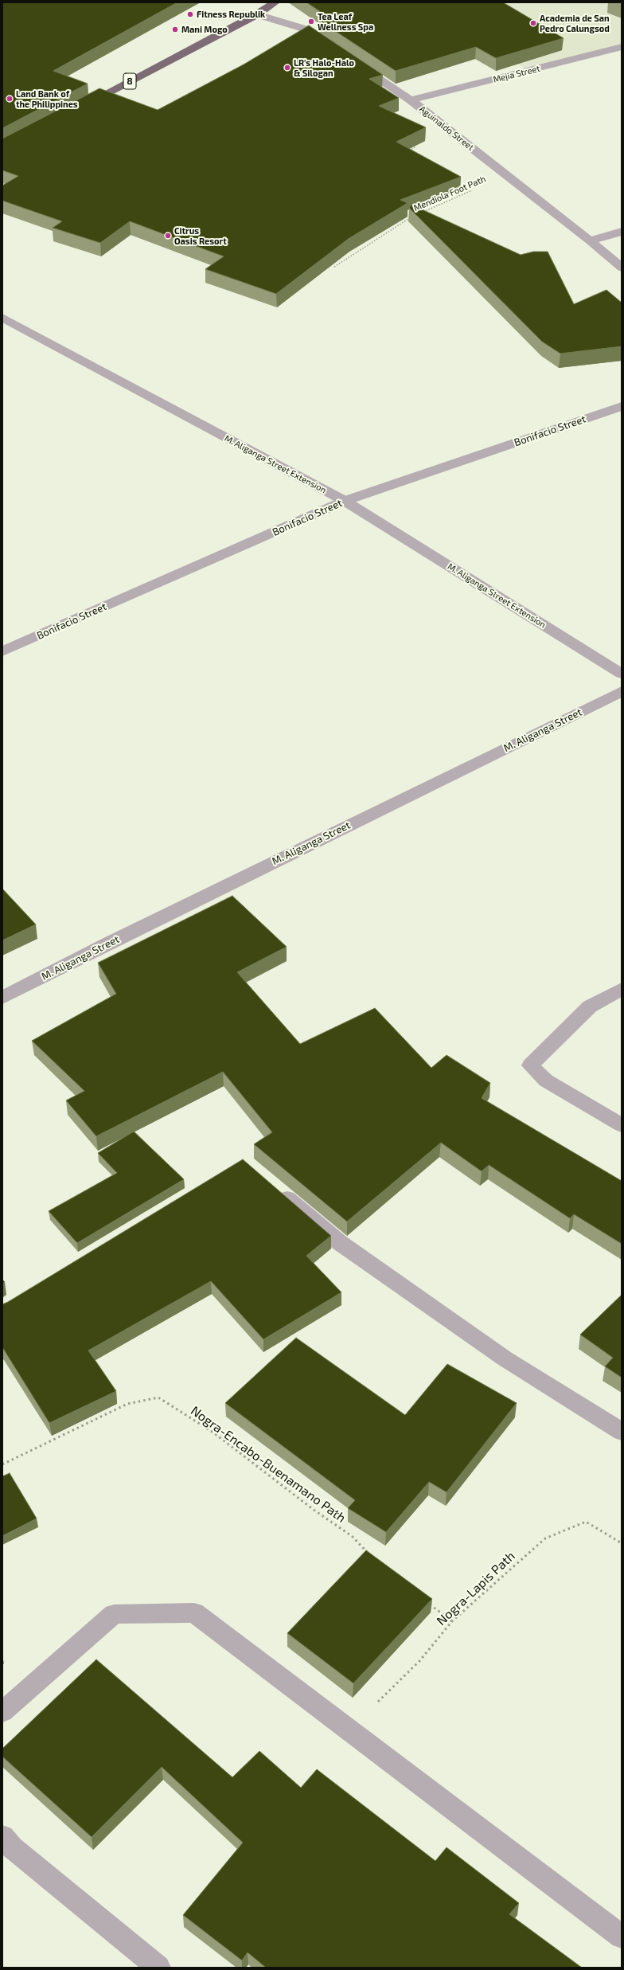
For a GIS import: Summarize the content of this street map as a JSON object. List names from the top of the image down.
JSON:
{
  "streets": {
    "highway": ["8"],
    "street": [
      "Mejia Street",
      "Aguinaldo Street",
      "Bonifacio Street",
      "M. Aliganga Street Extension",
      "M. Aliganga Street"
    ],
    "path": ["Mendiola Foot Path", "Nogra-Encabo-Buenamano Path", "Nogra-Lapis Path"]
  },
  "crossings": [
    ["Mejia Street", "Aguinaldo Street"],
    ["Aguinaldo Street", "Mendiola Foot Path"],
    ["Bonifacio Street", "M. Aliganga Street Extension"]
  ],
  "places": [
    "Fitness Republik",
    "Tea Leaf Wellness Spa",
    "Academia de San Pedro Calungsod",
    "Mani Mogo",
    "LR's Halo-Halo & Silogan",
    "Land Bank of the Philippines",
    "Citrus Oasis Resort"
  ]
}
